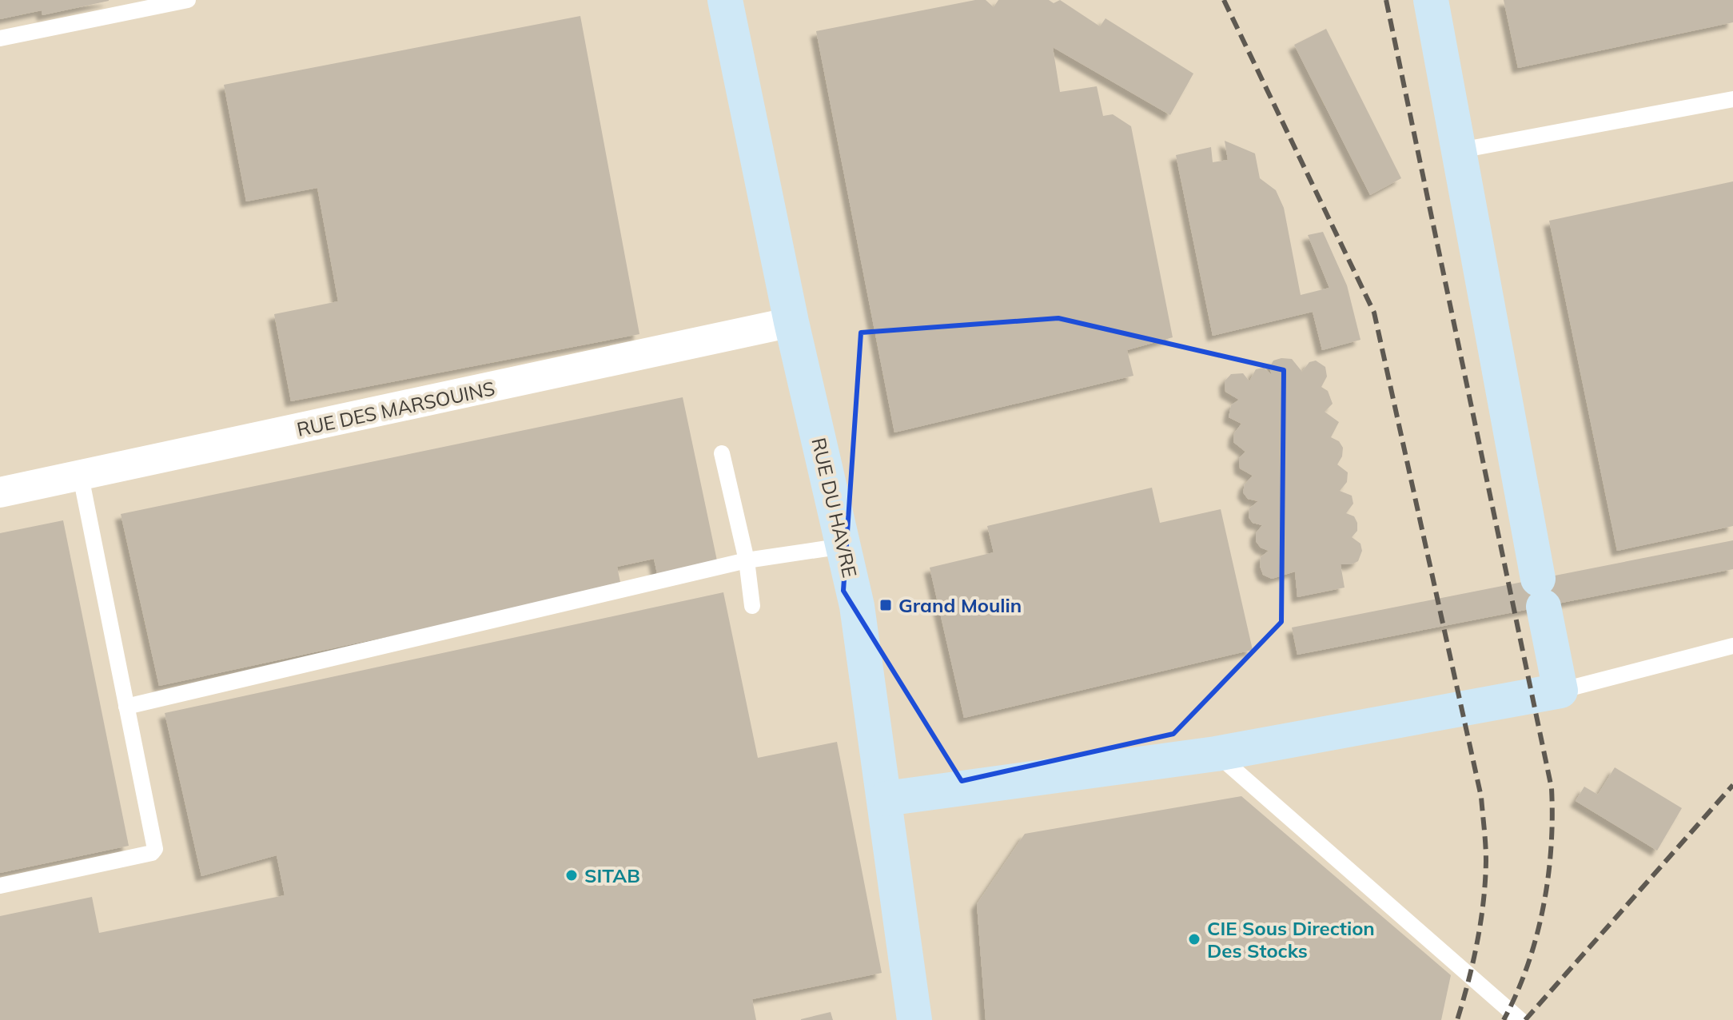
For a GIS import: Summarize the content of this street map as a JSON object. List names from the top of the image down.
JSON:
{
  "streets": {
    "street": ["RUE DES MARSOUINS", "RUE DU HAVRE"]
  },
  "crossings": [
    ["RUE DES MARSOUINS", "RUE DU HAVRE"]
  ],
  "places": {
    "transit": ["Grand Moulin"],
    "other": ["SITAB", "CIE Sous Direction Des Stocks"]
  }
}
